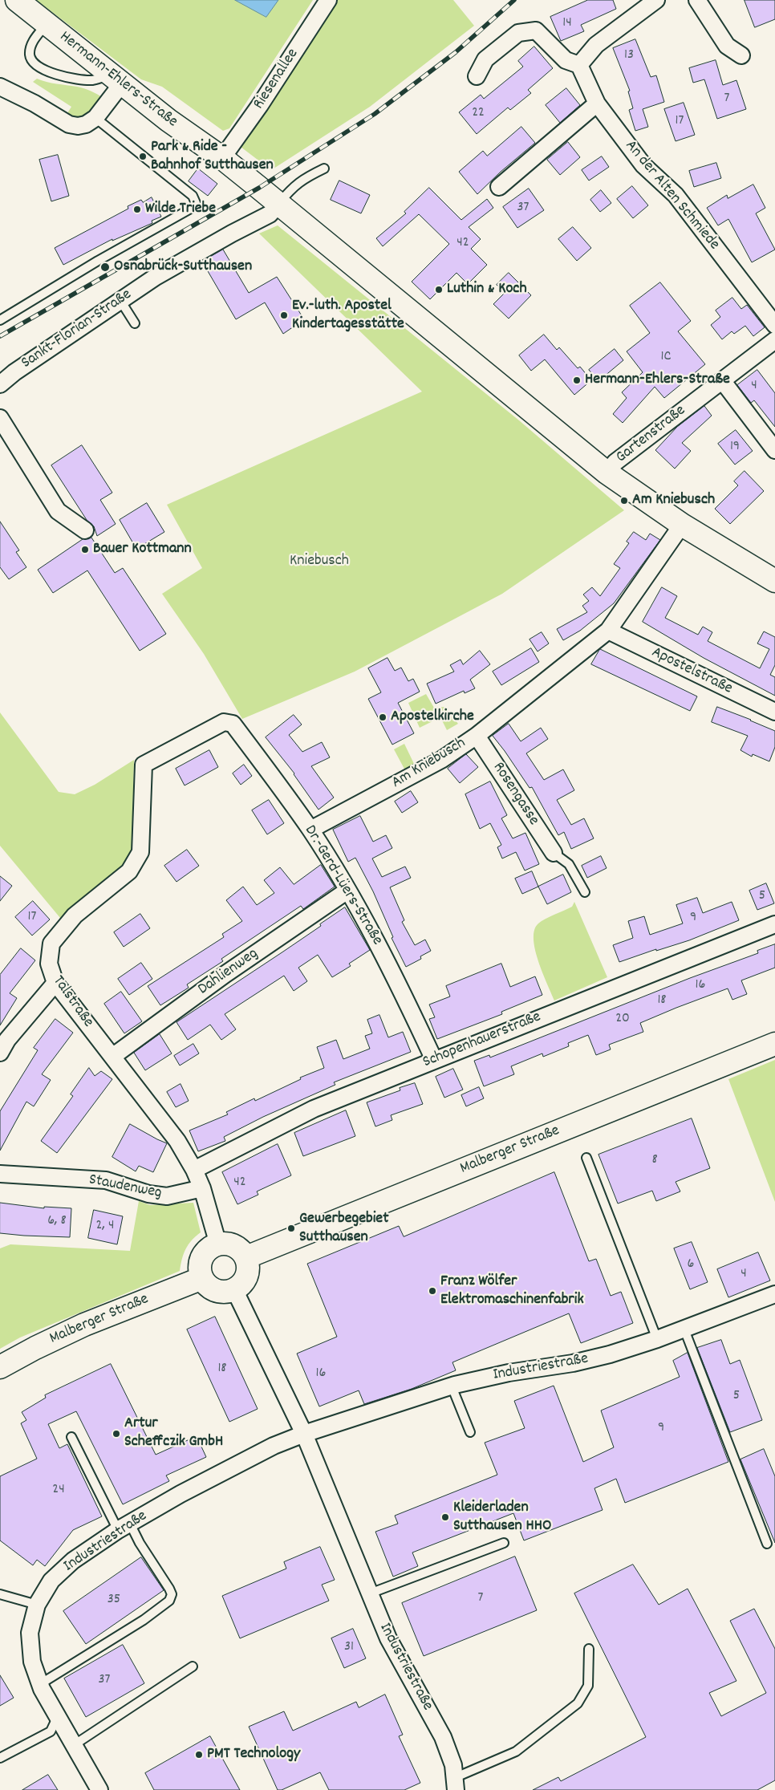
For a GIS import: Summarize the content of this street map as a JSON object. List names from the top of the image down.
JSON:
{
  "streets": {
    "street": [
      "Riesenallee",
      "Hermann-Ehlers-Straße",
      "An der Alten Schmiede",
      "Sankt-Florian-Straße",
      "Gartenstraße",
      "Apostelstraße",
      "Am Kniebusch",
      "Rosengasse",
      "Dr.-Gerd-Lüers-Straße",
      "Dahlienweg",
      "Talstraße",
      "Schopenhauerstraße",
      "Malberger Straße",
      "Staudenweg",
      "Industriestraße"
    ]
  },
  "crossings": [
    ["Riesenallee", "Hermann-Ehlers-Straße"],
    ["Hermann-Ehlers-Straße", "Sankt-Florian-Straße"],
    ["Hermann-Ehlers-Straße", "Gartenstraße"],
    ["Hermann-Ehlers-Straße", "Am Kniebusch"],
    ["Apostelstraße", "Am Kniebusch"],
    ["Am Kniebusch", "Rosengasse"],
    ["Am Kniebusch", "Dr.-Gerd-Lüers-Straße"],
    ["Dr.-Gerd-Lüers-Straße", "Dahlienweg"],
    ["Dr.-Gerd-Lüers-Straße", "Talstraße"],
    ["Dr.-Gerd-Lüers-Straße", "Schopenhauerstraße"],
    ["Dahlienweg", "Talstraße"],
    ["Talstraße", "Schopenhauerstraße"],
    ["Talstraße", "Malberger Straße"],
    ["Talstraße", "Staudenweg"],
    ["Talstraße", "Industriestraße"],
    ["Malberger Straße", "Industriestraße"]
  ],
  "parks": ["Kniebusch"],
  "places": [
    "Park & Ride - Bahnhof Sutthausen",
    "Wilde Triebe",
    "Osnabrück-Sutthausen",
    "Luthin & Koch",
    "Ev.-luth. Apostel Kindertagesstätte",
    "Hermann-Ehlers-Straße",
    "Am Kniebusch",
    "Bauer Kottmann",
    "Apostelkirche",
    "Gewerbegebiet Sutthausen",
    "Franz Wölfer Elektromaschinenfabrik",
    "Artur Scheffczik GmbH",
    "Kleiderladen Sutthausen HHO",
    "PMT Technology"
  ],
  "house_numbers": [
    "14",
    "13",
    "7",
    "22",
    "17",
    "37",
    "42",
    "1C",
    "4",
    "19",
    "5",
    "17",
    "9",
    "16",
    "18",
    "20",
    "8",
    "42",
    "6, 8",
    "2, 4",
    "6",
    "4",
    "18",
    "16",
    "5",
    "9",
    "24",
    "7",
    "35",
    "31",
    "37"
  ]
}
